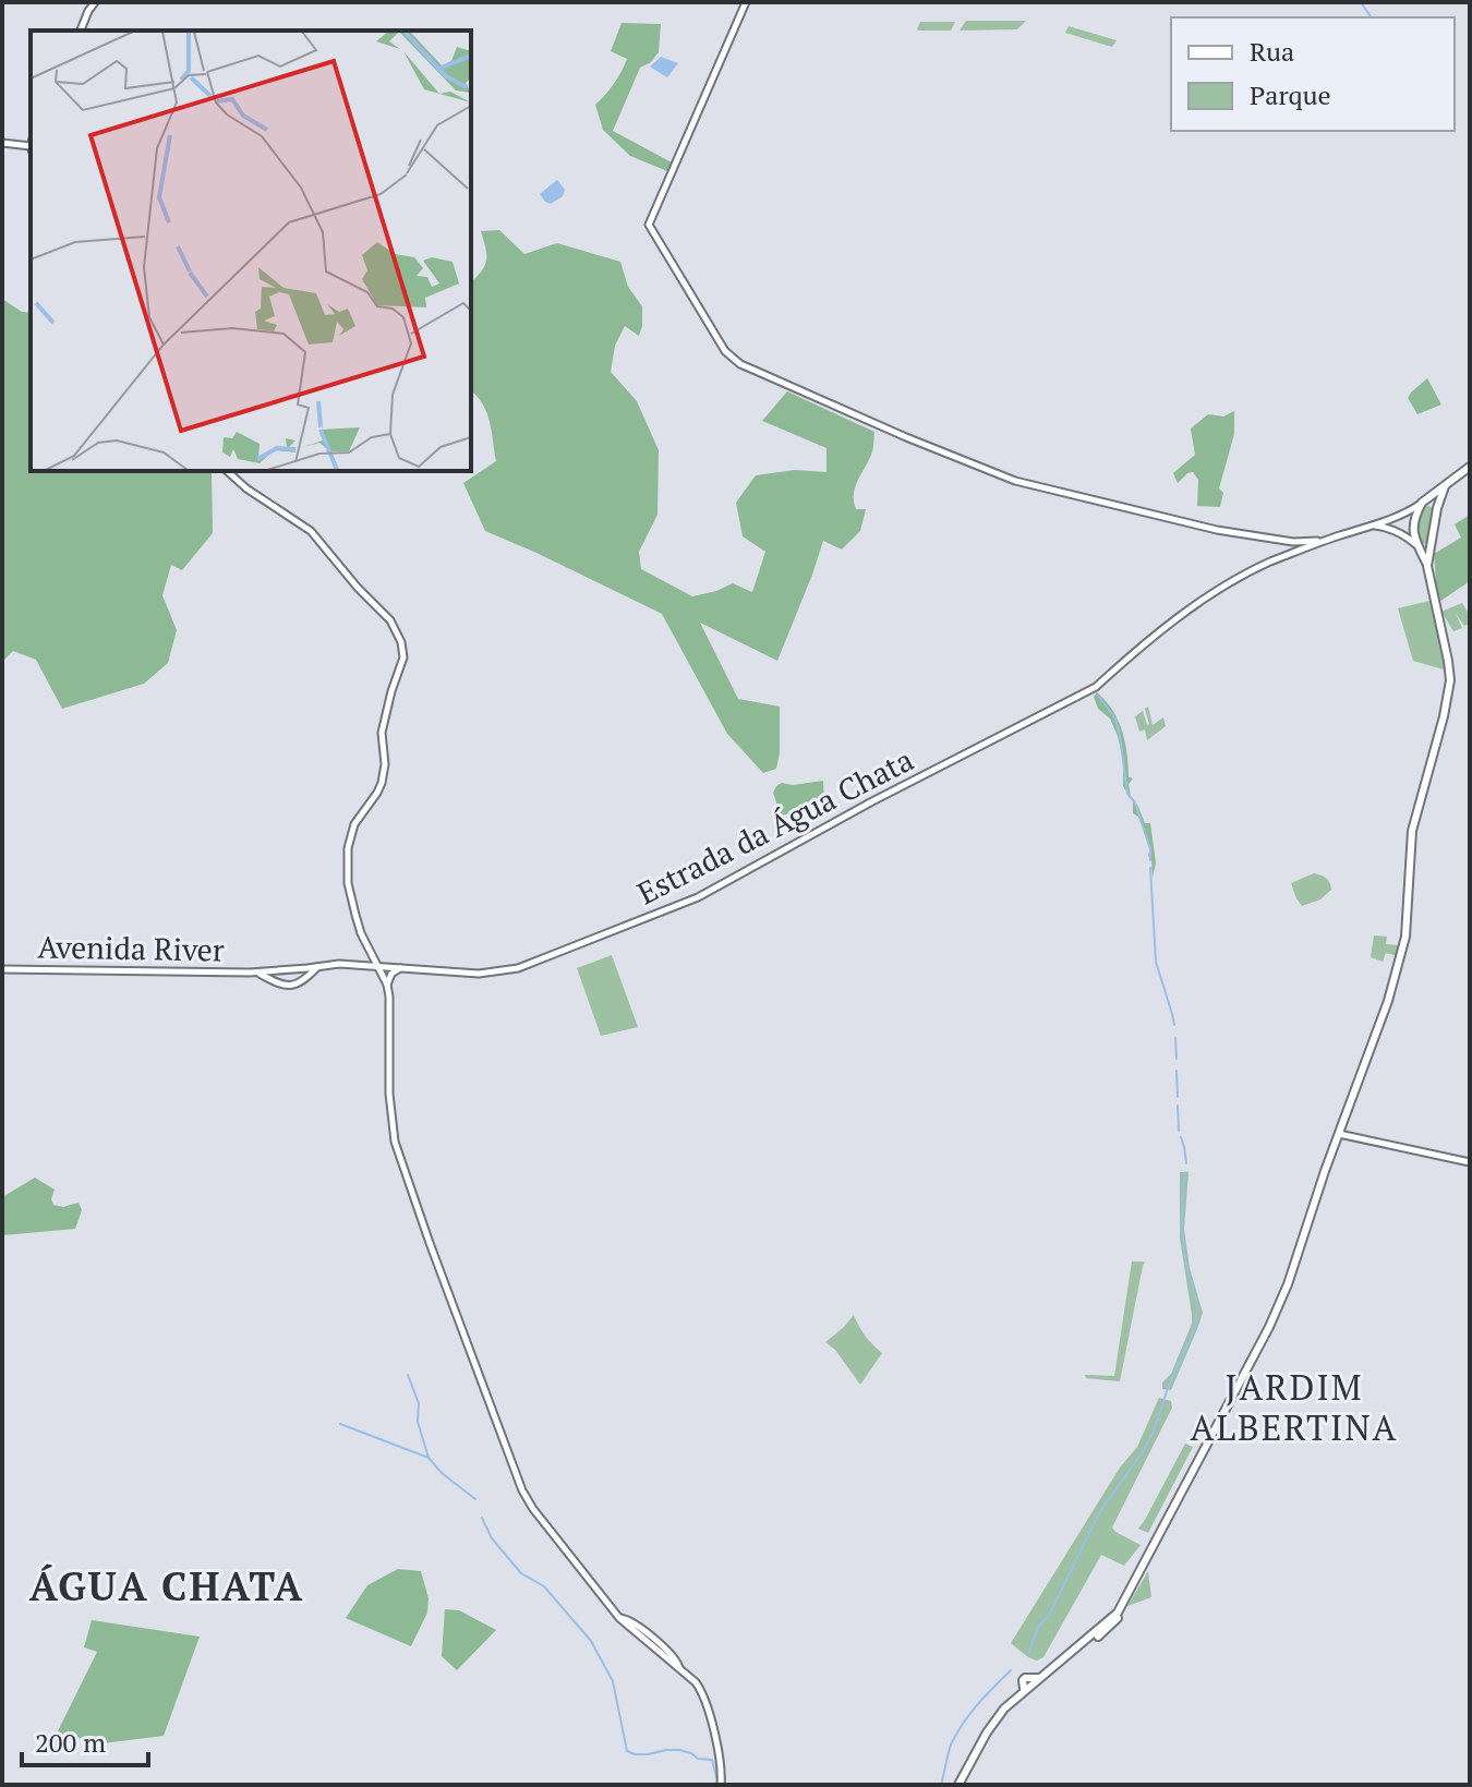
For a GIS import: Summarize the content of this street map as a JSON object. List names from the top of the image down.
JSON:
{
  "streets": {
    "street": ["Estrada da Água Chata", "Avenida River"]
  },
  "crossings": [
    ["Estrada da Água Chata", "Avenida River"]
  ],
  "districts": ["JARDIM ALBERTINA", "ÁGUA CHATA"],
  "legend": ["Rua", "Parque"],
  "scale_bar": "200 m"
}
